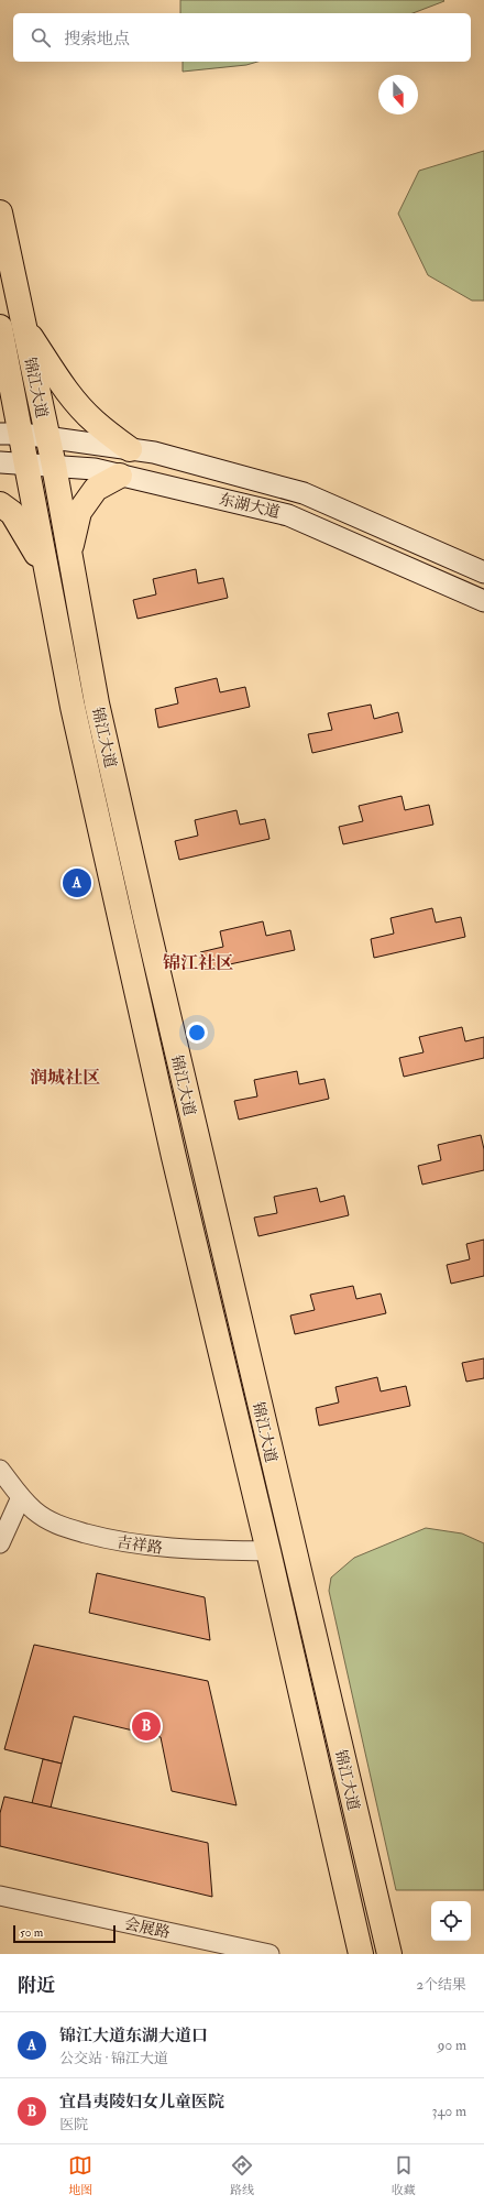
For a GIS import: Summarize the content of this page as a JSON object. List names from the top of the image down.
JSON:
{
  "streets": {
    "main road": ["锦江大道", "东湖大道"],
    "street": ["吉祥路", "会展路"]
  },
  "crossings": [
    ["锦江大道", "东湖大道"],
    ["锦江大道", "吉祥路"]
  ],
  "districts": ["锦江社区", "润城社区"],
  "scale_bar": "50 m",
  "north": "bottom",
  "page": {
    "search": "搜索地点",
    "pins": ["A", "B"],
    "scale": "50 m",
    "heading": ["附近", "2个结果"],
    "list": [
      {
        "mark": "A",
        "name": "锦江大道东湖大道口",
        "note": "公交站 · 锦江大道",
        "value": "90 m"
      },
      {
        "mark": "B",
        "name": "宜昌夷陵妇女儿童医院",
        "note": "医院",
        "value": "340 m"
      }
    ],
    "nav": ["地图", "路线", "收藏"]
  }
}
